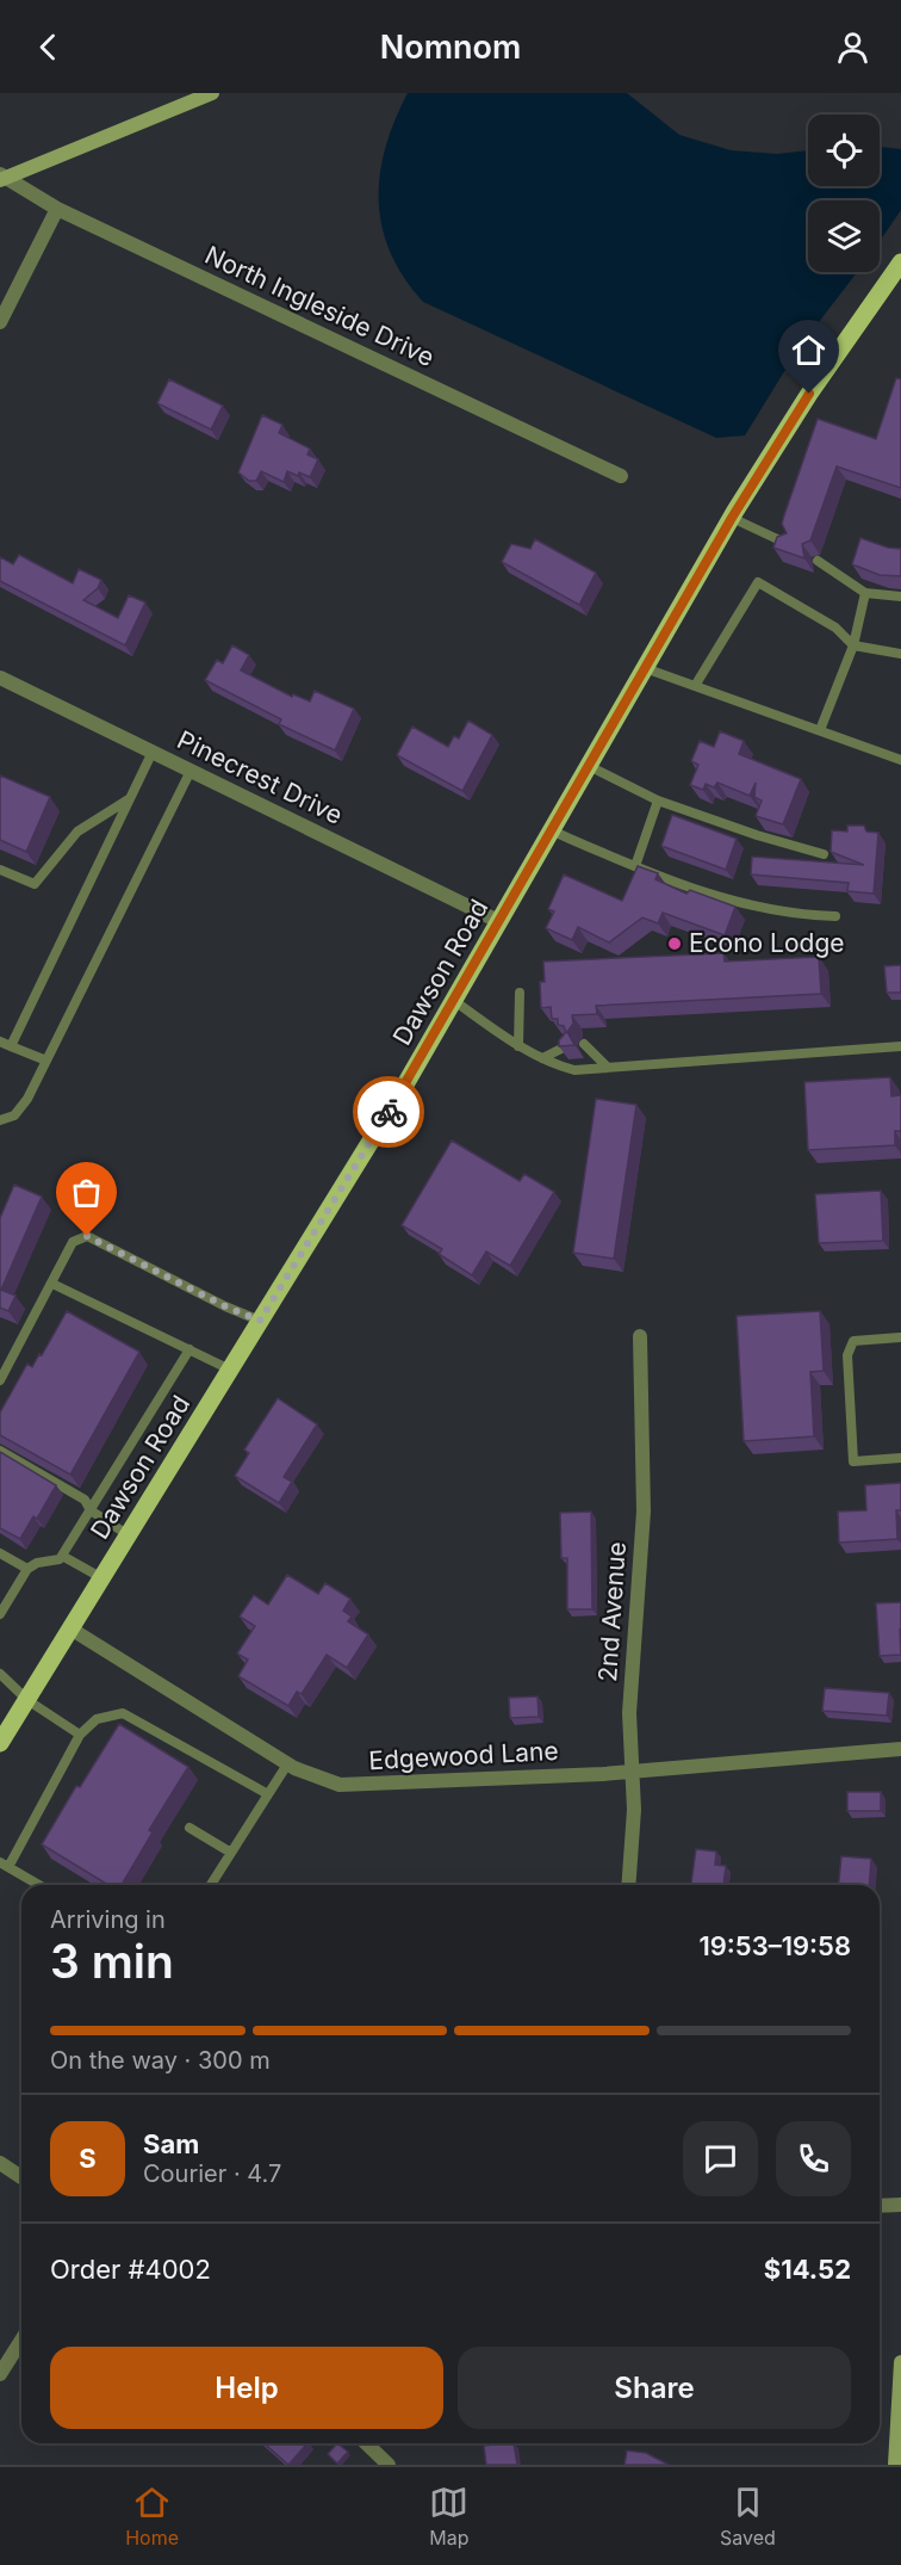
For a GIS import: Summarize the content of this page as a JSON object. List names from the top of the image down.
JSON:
{
  "streets": {
    "main road": ["Dawson Road"],
    "street": [
      "North Ingleside Drive",
      "Pinecrest Drive",
      "2nd Avenue",
      "Edgewood Lane"
    ]
  },
  "crossings": [
    ["Pinecrest Drive", "Dawson Road"],
    ["Dawson Road", "Edgewood Lane"],
    ["2nd Avenue", "Edgewood Lane"]
  ],
  "places": ["Econo Lodge"],
  "page": {
    "header": "Nomnom",
    "heading": ["3 min", "Arriving in", "19:53–19:58"],
    "panel": [
      "Sam",
      "Courier · 4.7",
      "Order #4002",
      "$14.52"
    ],
    "bar": "On the way · 300 m",
    "round": "S",
    "buttons": ["Help", "Share"],
    "tabs": ["Home", "Map", "Saved"]
  }
}
